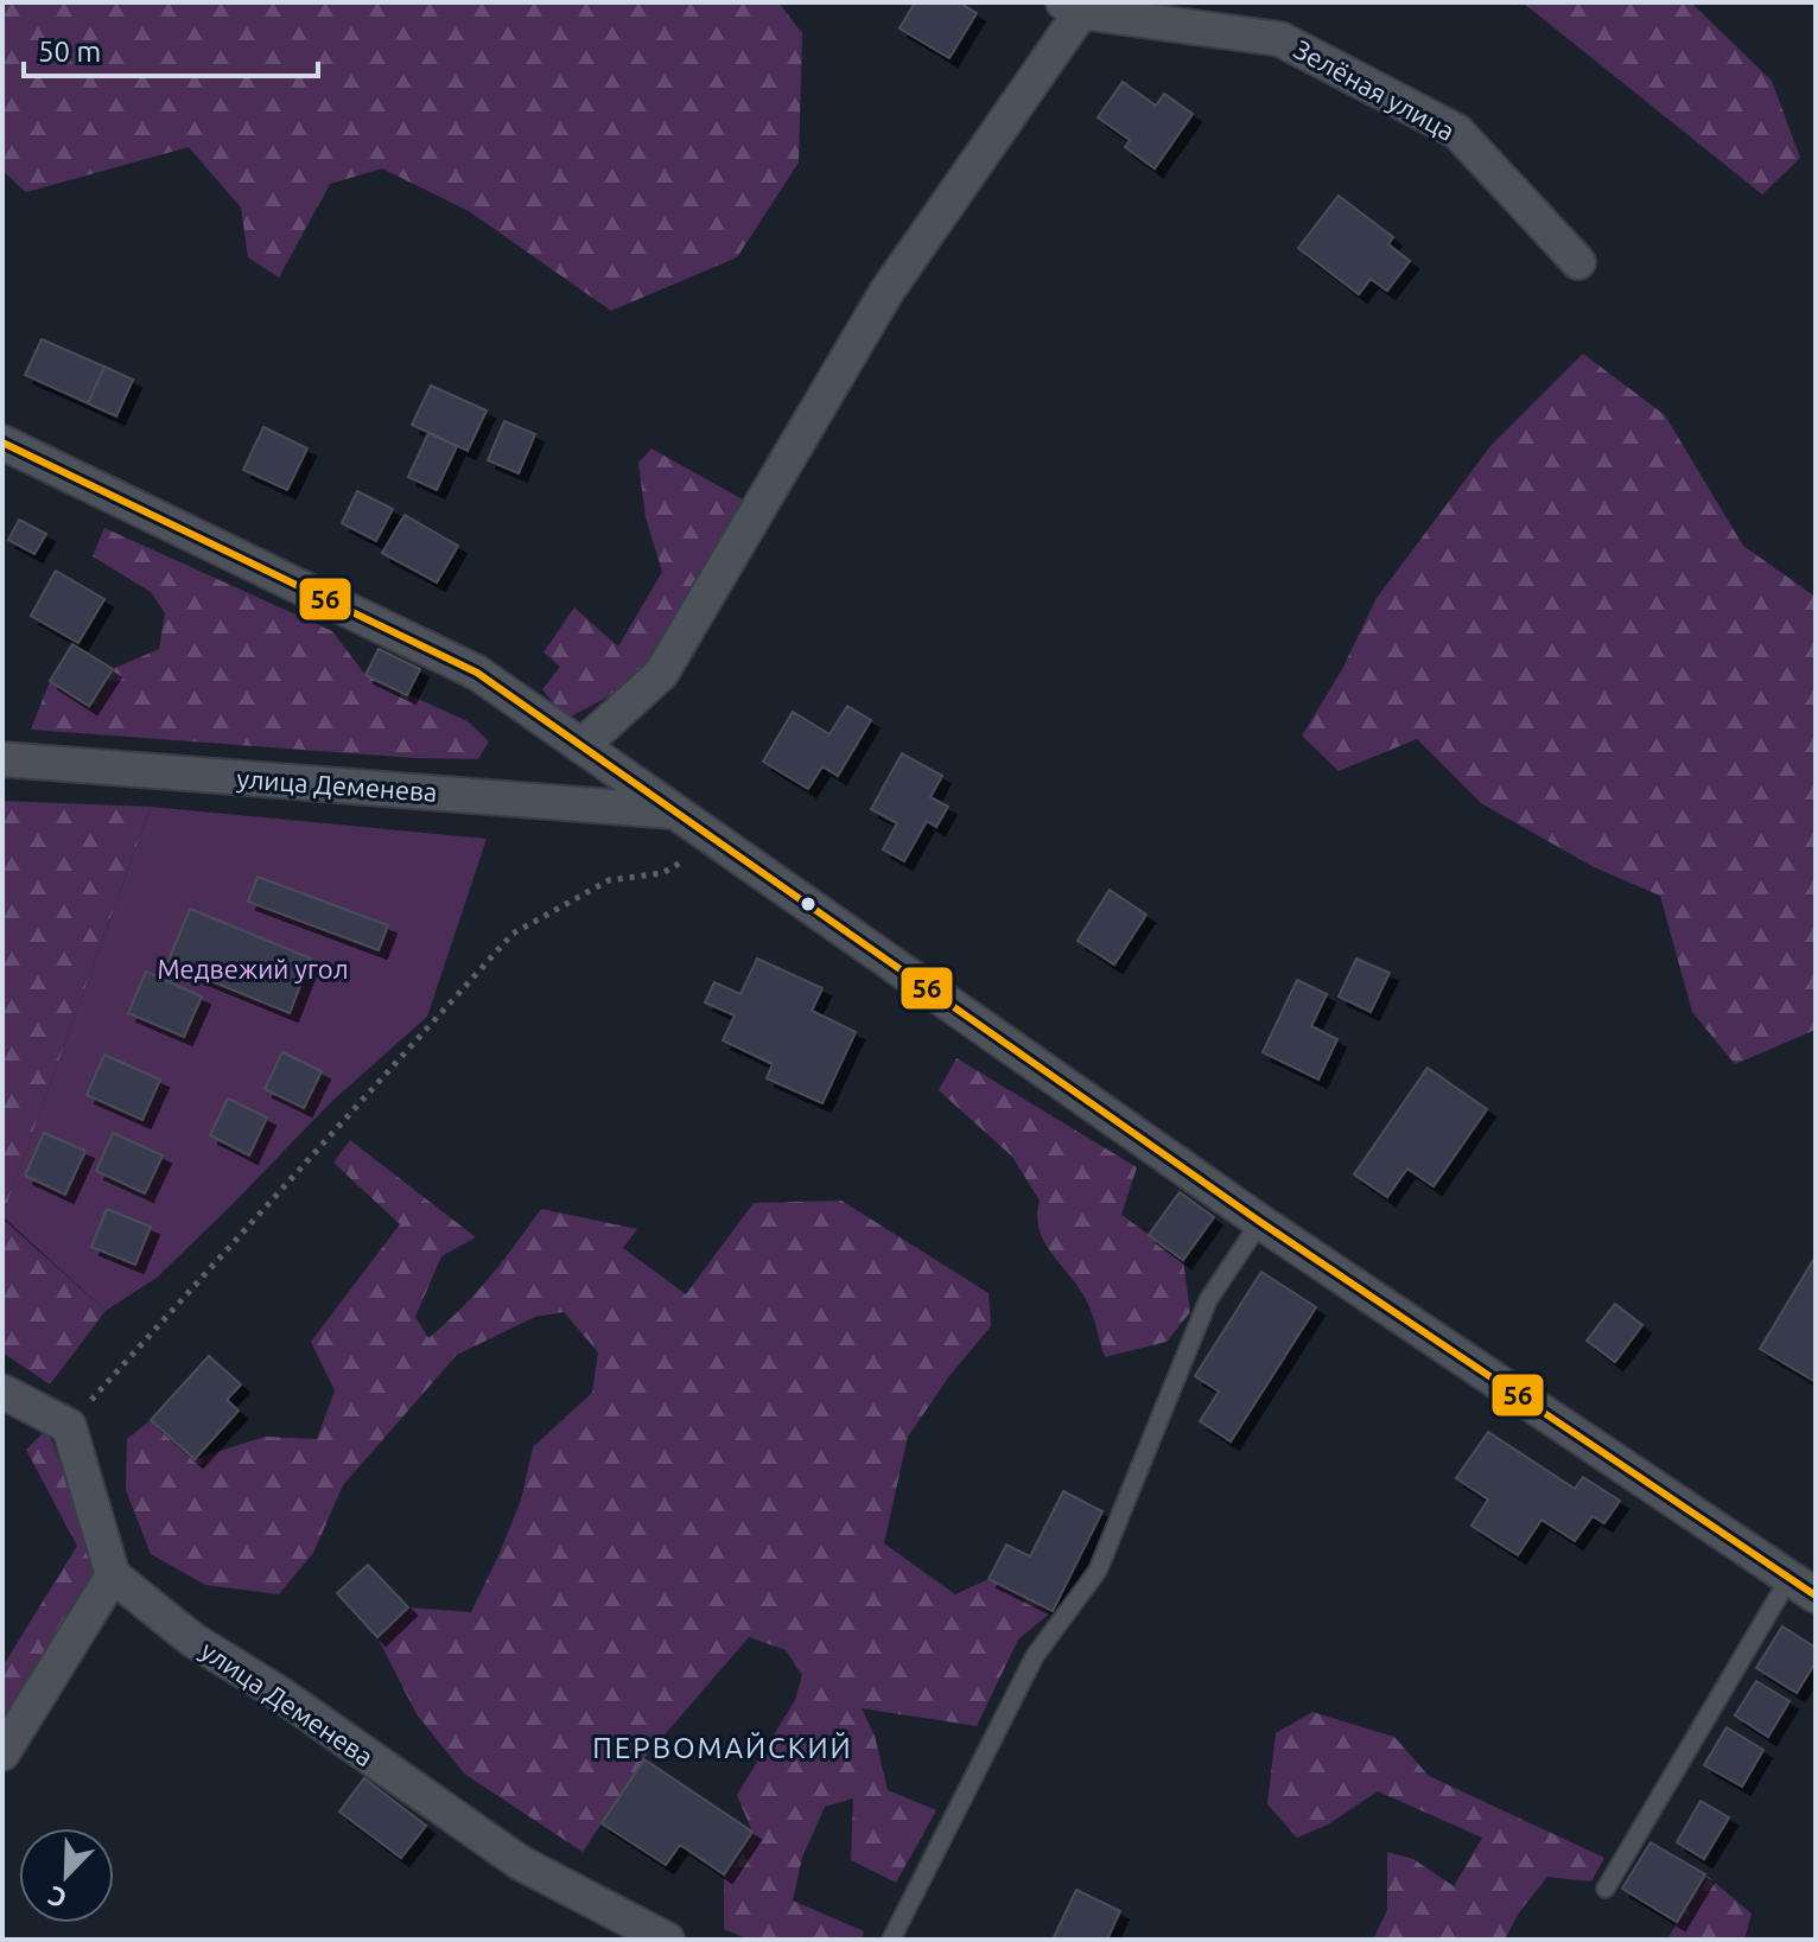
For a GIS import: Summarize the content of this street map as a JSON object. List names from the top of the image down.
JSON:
{
  "streets": {
    "street": ["Зелёная улица", "улица Деменева"]
  },
  "districts": ["ПЕРВОМАЙСКИЙ"],
  "parks": ["Медвежий угол"],
  "lines": ["transit line 56"],
  "scale_bar": "50 m",
  "north": "bottom left"
}
